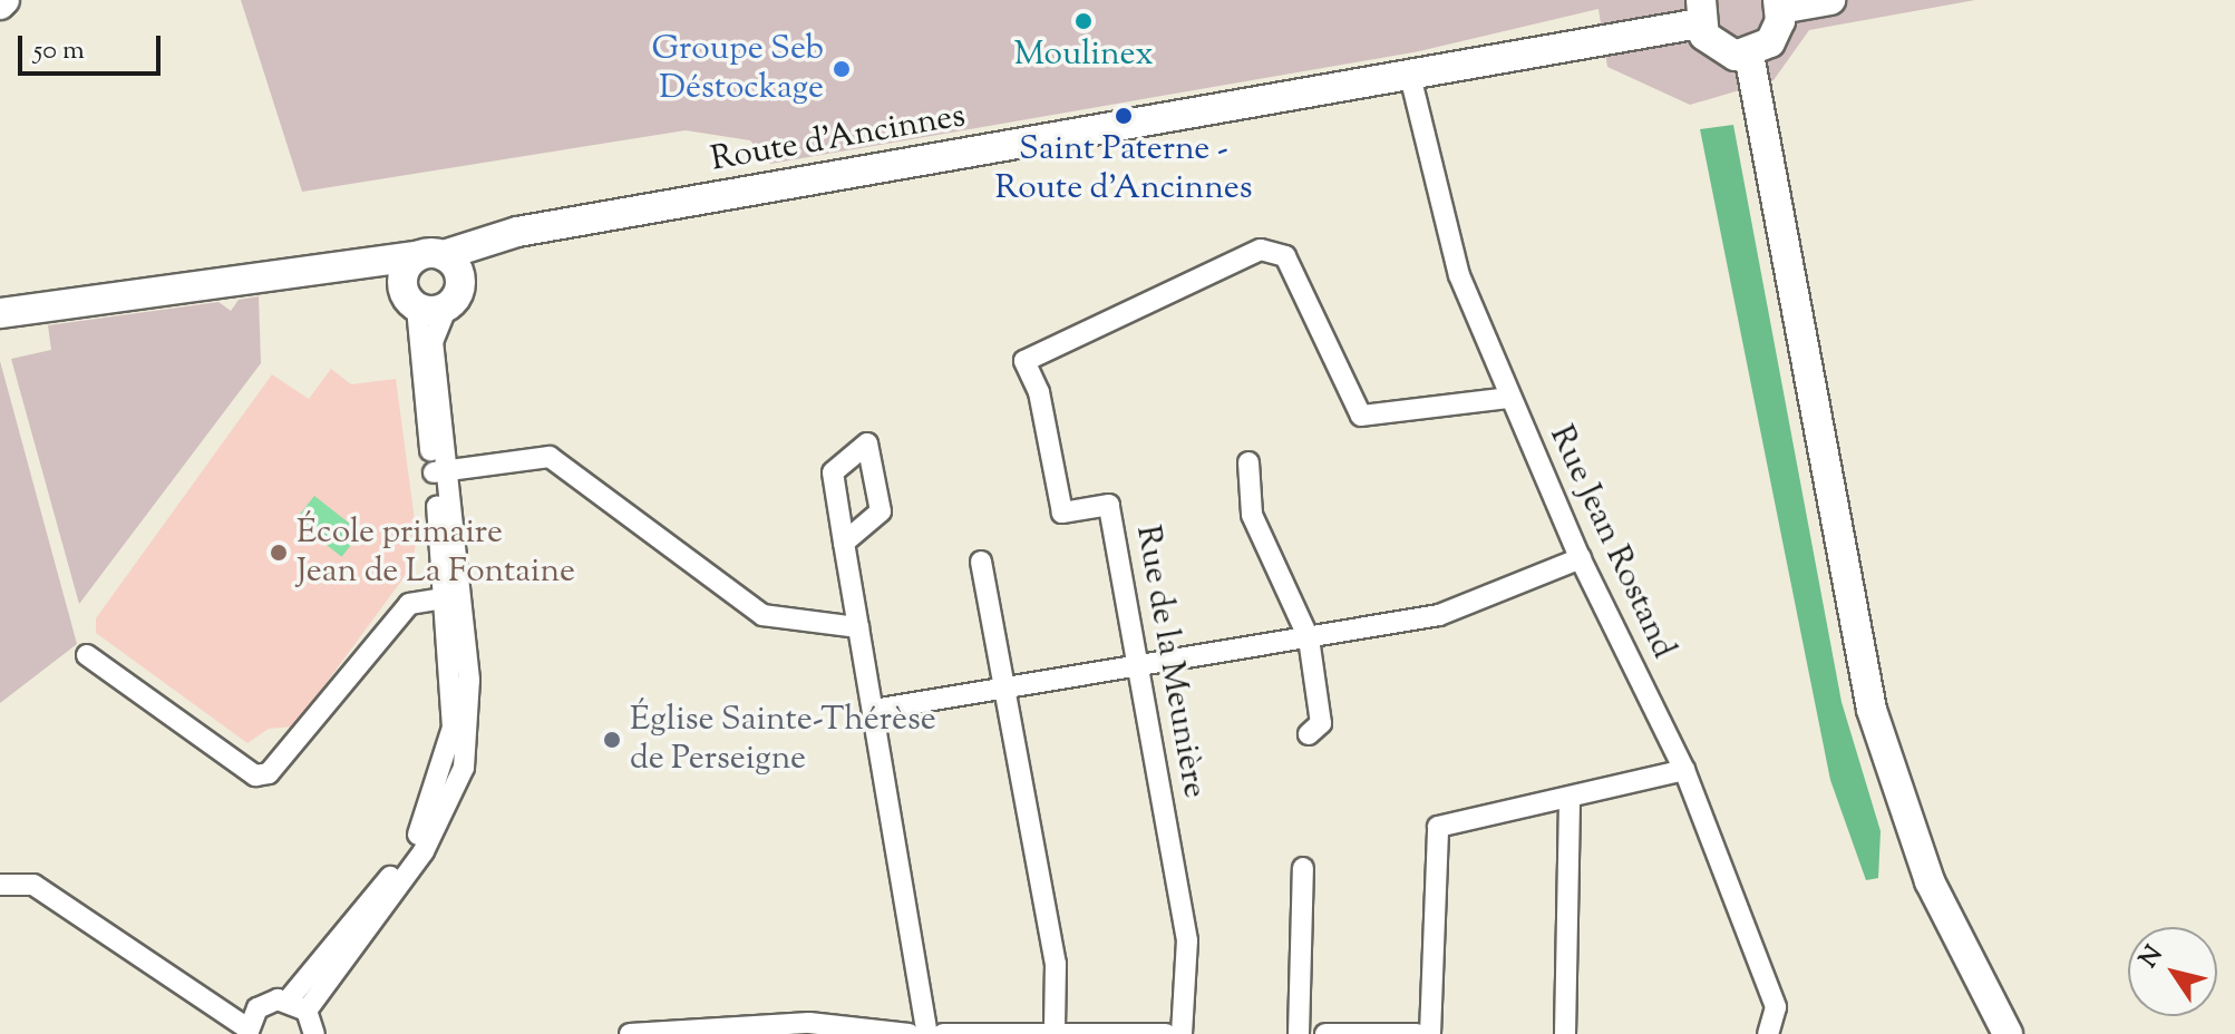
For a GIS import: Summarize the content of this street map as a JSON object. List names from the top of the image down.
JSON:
{
  "streets": {
    "main road": ["Route d'Ancinnes"],
    "street": ["Rue Jean Rostand", "Rue de la Meunière"]
  },
  "crossings": [
    ["Route d'Ancinnes", "Rue Jean Rostand"],
    ["Rue Jean Rostand", "Rue de la Meunière"]
  ],
  "places": [
    "Moulinex",
    "Groupe Seb Déstockage",
    "Saint Paterne - Route d'Ancinnes",
    "École primaire Jean de La Fontaine",
    "Église Sainte-Thérèse de Perseigne"
  ],
  "scale_bar": "50 m",
  "north": "top left"
}
